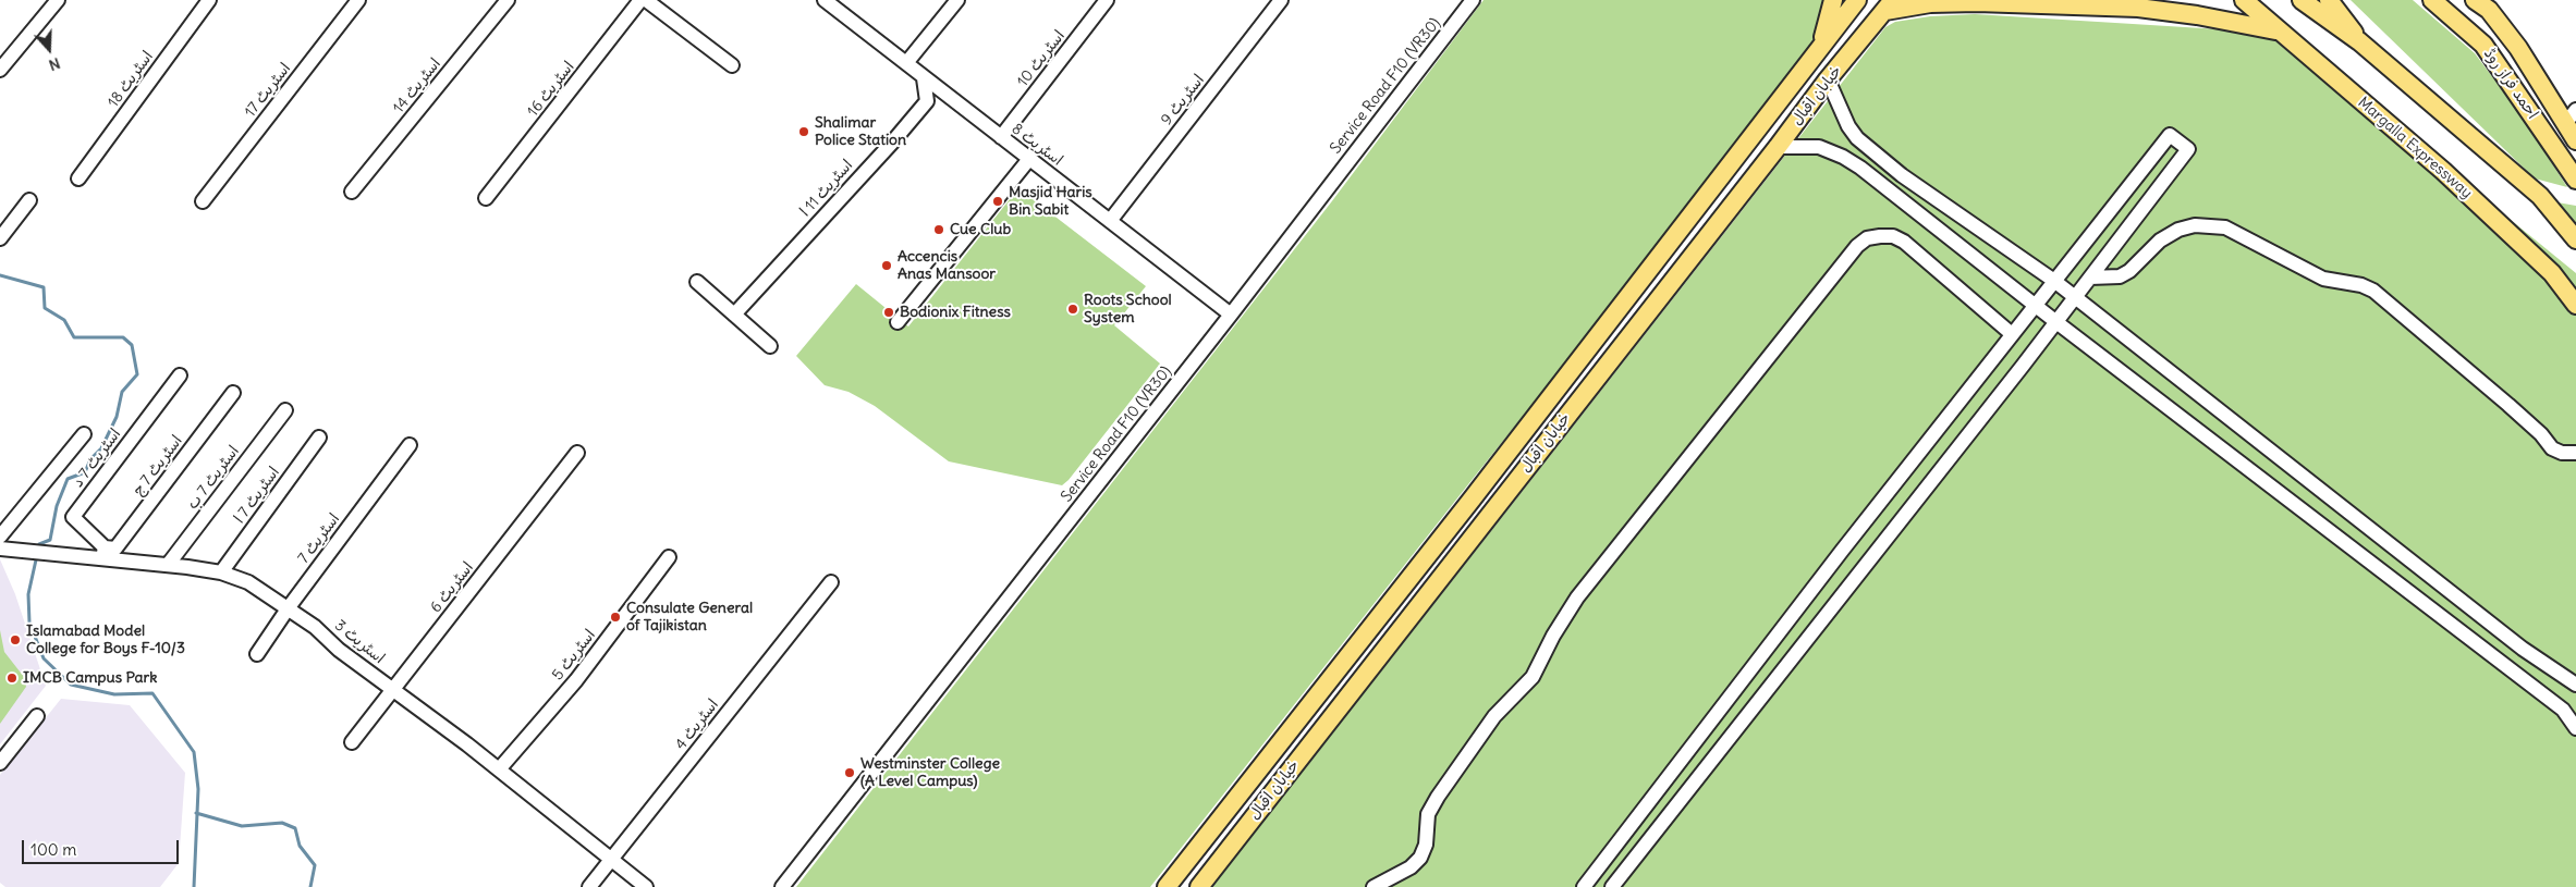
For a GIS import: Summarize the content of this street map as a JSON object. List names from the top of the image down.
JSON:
{
  "streets": {
    "main road": ["احمد فراز روڈ", "خیابان اقبال", "Margalla Expressway"],
    "street": [
      "اسٹریٹ 10",
      "اسٹریٹ 18",
      "اسٹریٹ 14",
      "Service Road F10 (VR30)",
      "اسٹریٹ 16",
      "اسٹریٹ 17",
      "اسٹریٹ 9",
      "اسٹریٹ 8",
      "اسٹریٹ 11 ا",
      "اسٹریٹ 7 د",
      "اسٹریٹ 7 ج",
      "اسٹریٹ 7 ب",
      "اسٹریٹ 7 ا",
      "اسٹریٹ 7",
      "اسٹریٹ 6",
      "اسٹریٹ 3",
      "اسٹریٹ 5",
      "اسٹریٹ 4"
    ]
  },
  "crossings": [
    ["اسٹریٹ 10", "اسٹریٹ 8"],
    ["Service Road F10 (VR30)", "اسٹریٹ 8"],
    ["اسٹریٹ 9", "اسٹریٹ 8"],
    ["اسٹریٹ 8", "اسٹریٹ 11 ا"],
    ["اسٹریٹ 7 د", "اسٹریٹ 7 ج"],
    ["اسٹریٹ 7 د", "اسٹریٹ 3"],
    ["اسٹریٹ 7 ج", "اسٹریٹ 3"],
    ["اسٹریٹ 7 ب", "اسٹریٹ 3"],
    ["اسٹریٹ 7 ا", "اسٹریٹ 3"],
    ["اسٹریٹ 7", "اسٹریٹ 3"],
    ["اسٹریٹ 6", "اسٹریٹ 3"],
    ["اسٹریٹ 3", "اسٹریٹ 5"],
    ["اسٹریٹ 3", "اسٹریٹ 4"]
  ],
  "places": [
    "Shalimar Police Station",
    "Masjid Haris Bin Sabit",
    "Cue Club",
    "Accencis Anas Mansoor",
    "Roots School System",
    "Bodionix Fitness",
    "Consulate General of Tajikistan",
    "Islamabad Model College for Boys F-10/3",
    "IMCB Campus Park",
    "Westminster College (A Level Campus)"
  ],
  "scale_bar": "100 m",
  "north": "bottom"
}
